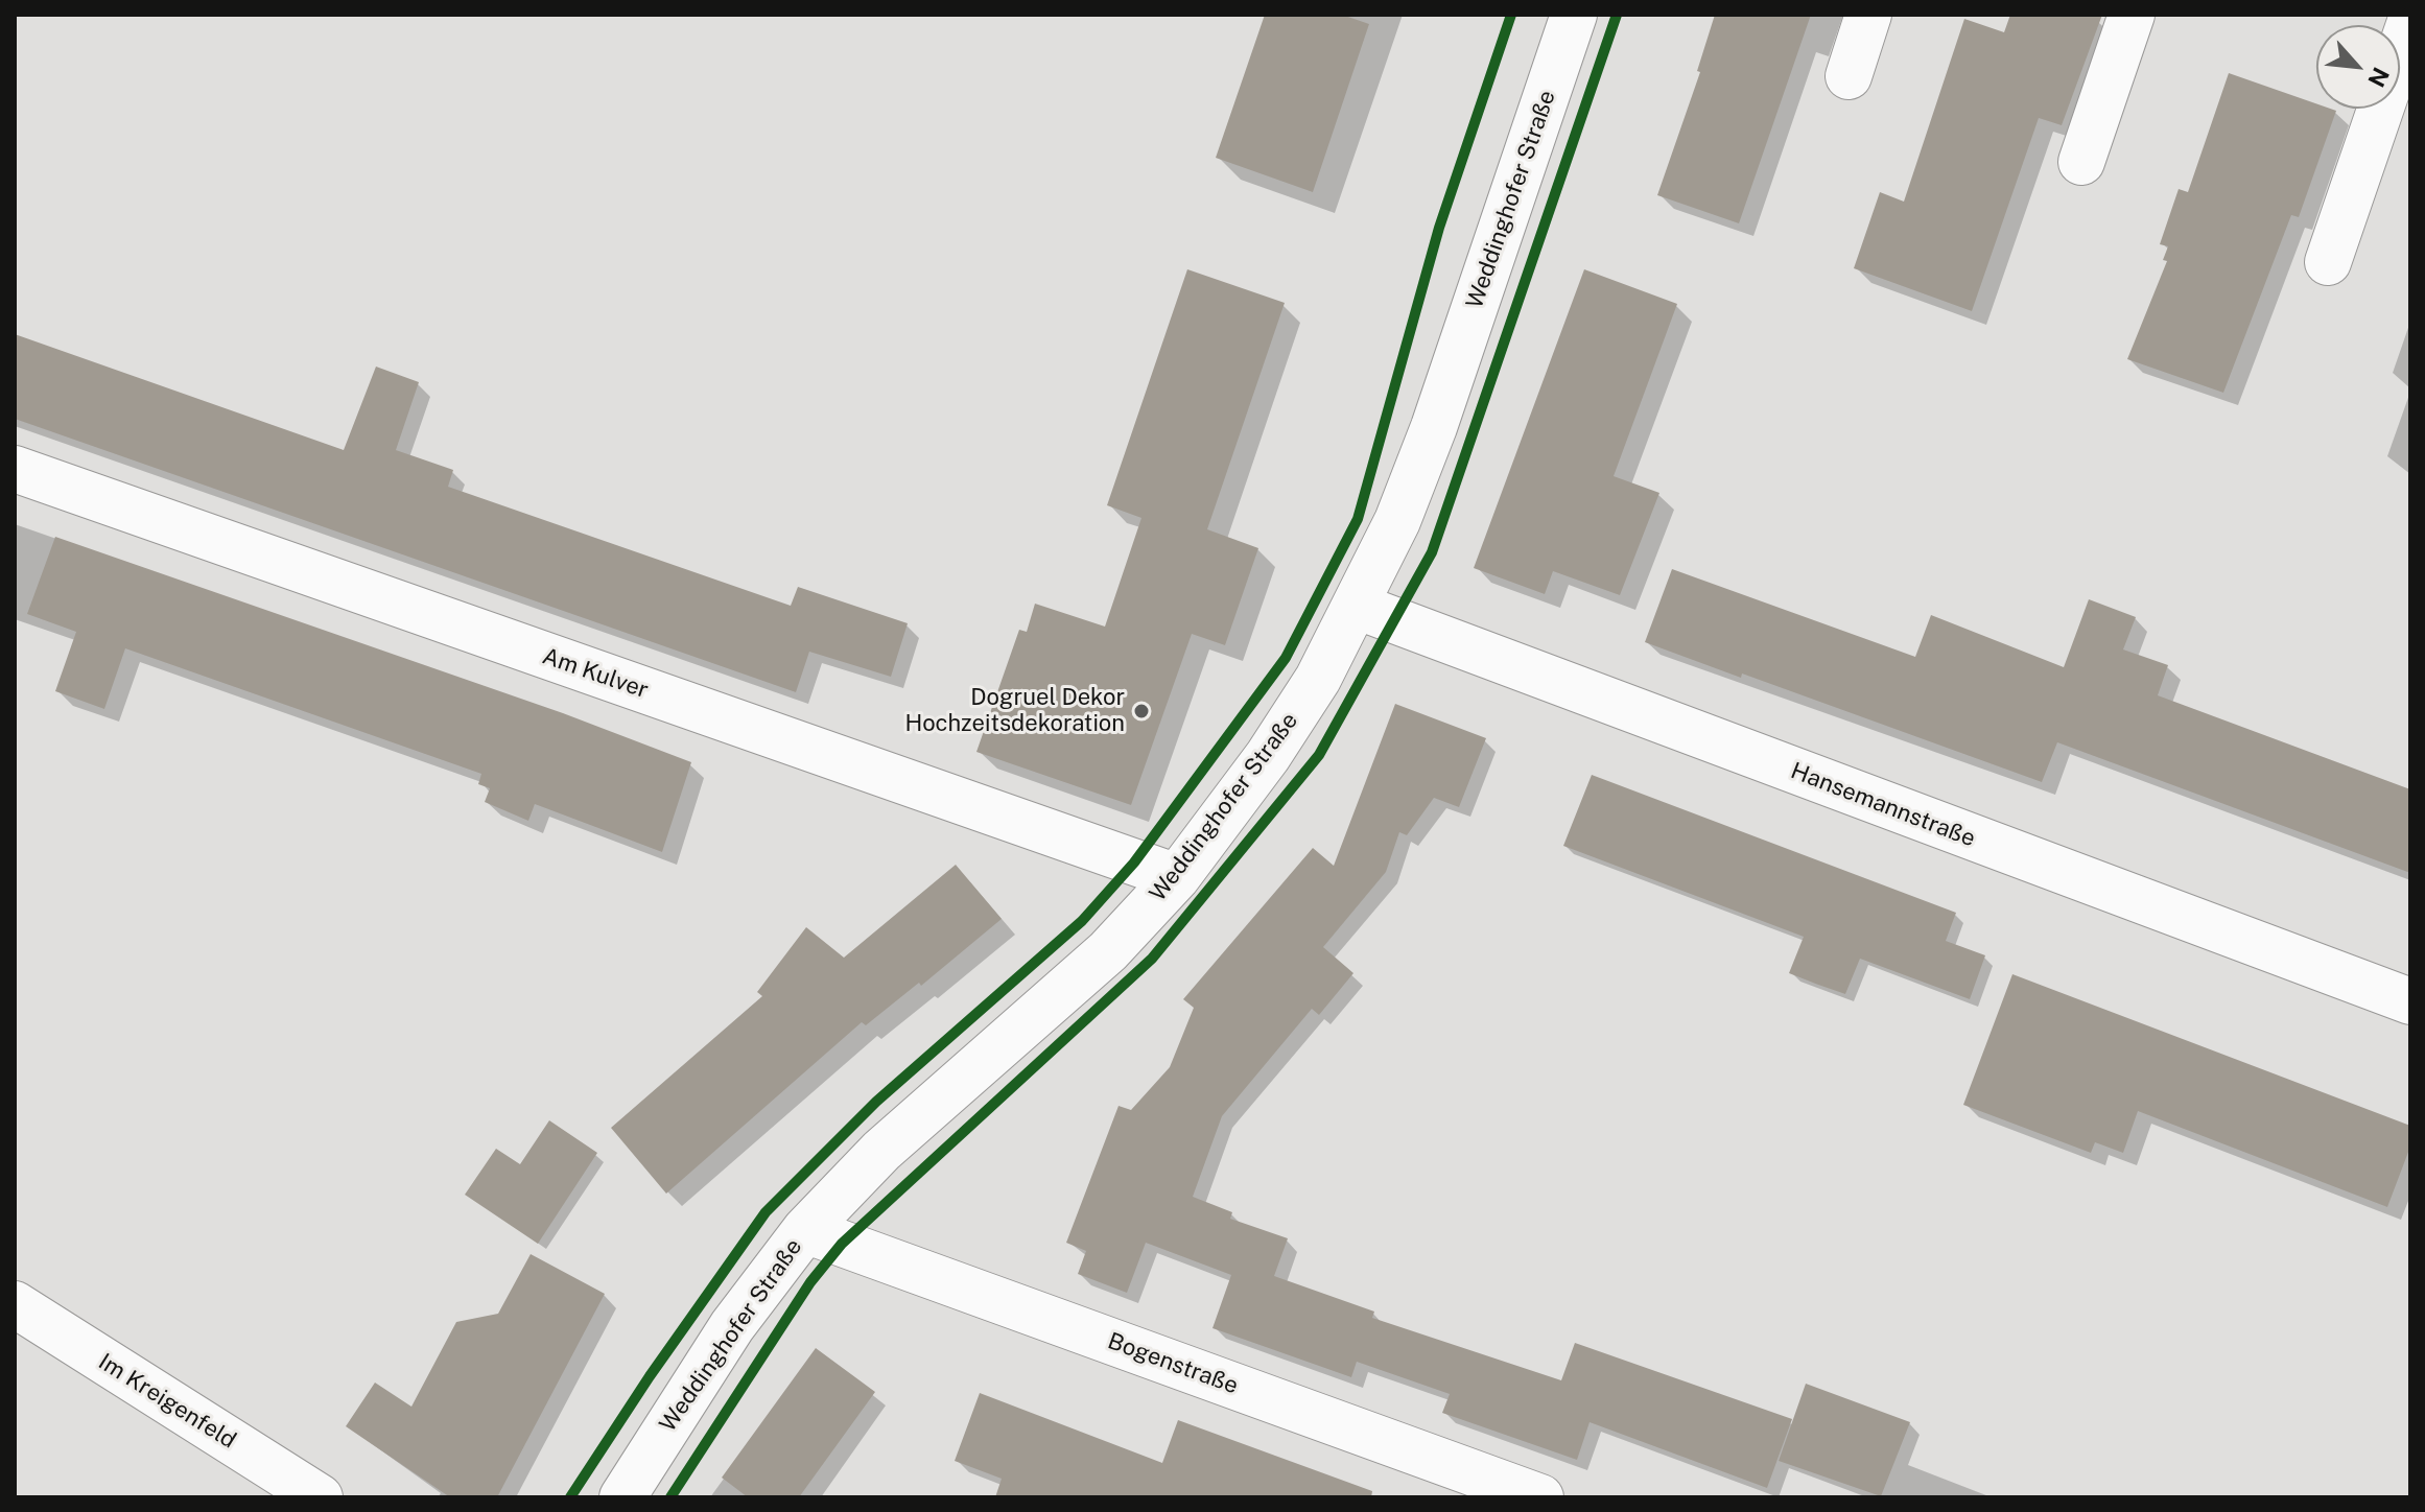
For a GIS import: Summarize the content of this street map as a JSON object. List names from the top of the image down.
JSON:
{
  "streets": {
    "street": [
      "Weddinghofer Straße",
      "Am Kulver",
      "Hansemannstraße",
      "Bogenstraße",
      "Im Kreigenfeld"
    ]
  },
  "crossings": [
    ["Weddinghofer Straße", "Am Kulver"],
    ["Weddinghofer Straße", "Hansemannstraße"],
    ["Weddinghofer Straße", "Bogenstraße"]
  ],
  "places": ["Dogruel Dekor Hochzeitsdekoration"],
  "north": "bottom right"
}
